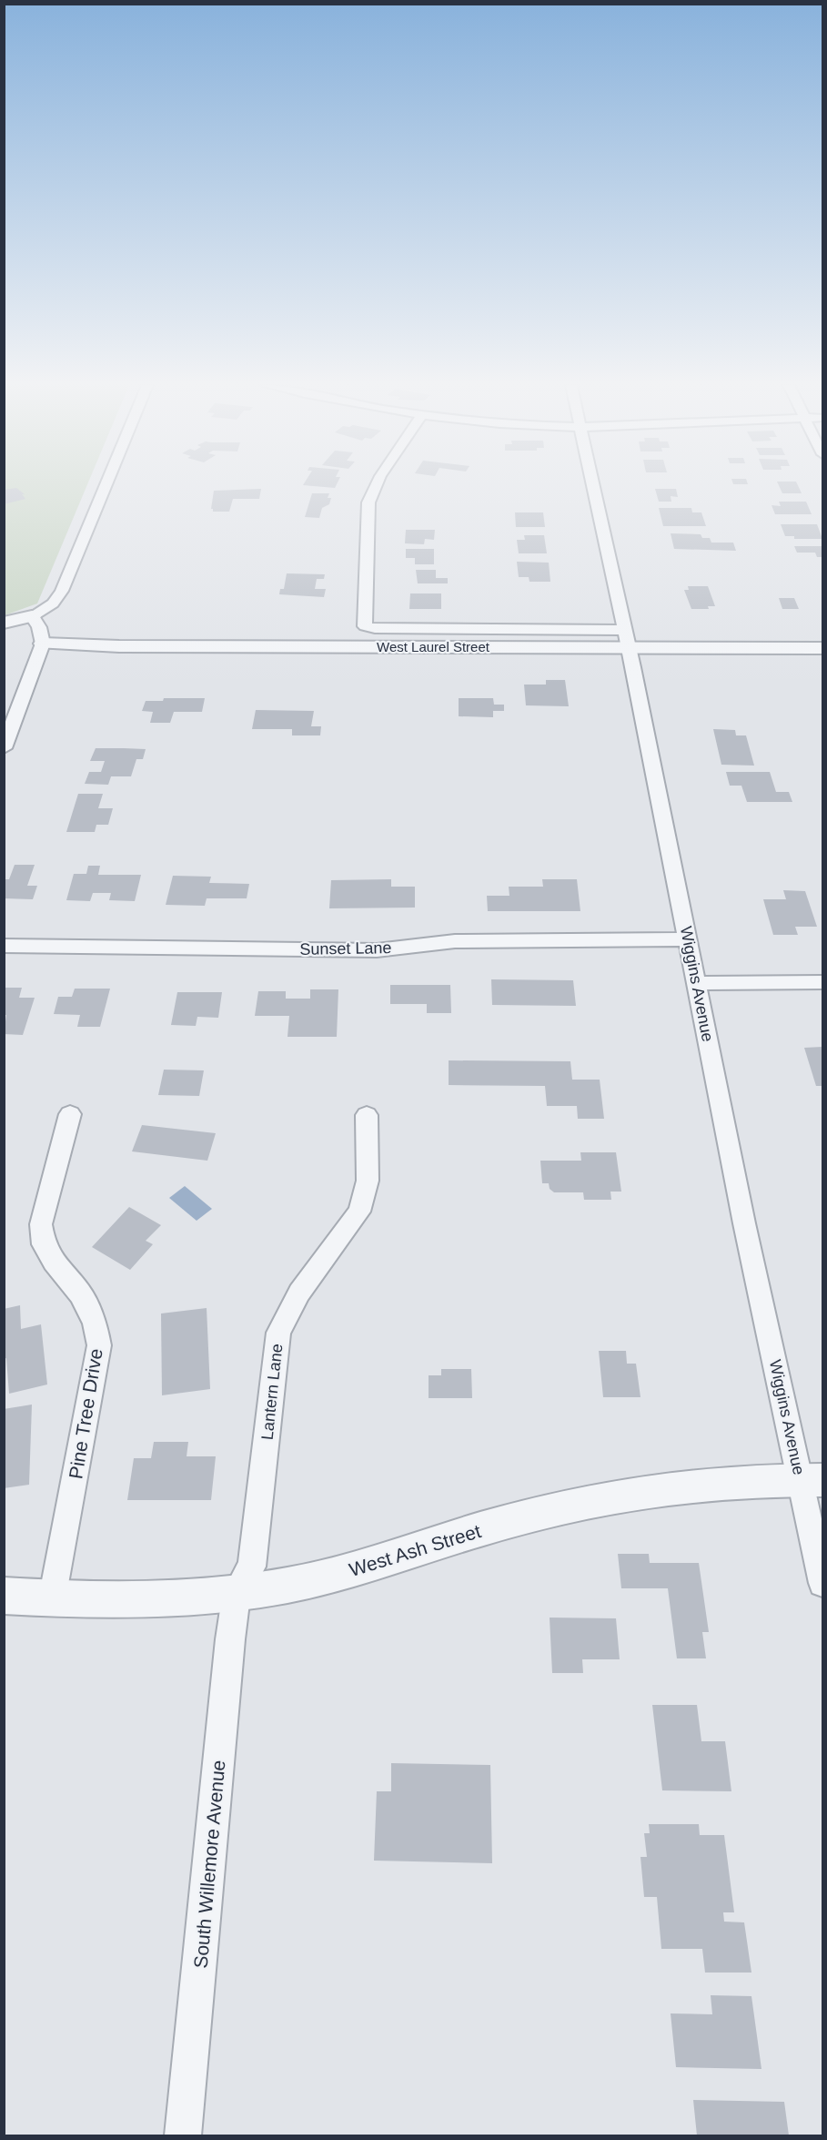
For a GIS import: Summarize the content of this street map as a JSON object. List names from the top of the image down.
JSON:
{
  "streets": {
    "street": [
      "West Laurel Street",
      "Sunset Lane",
      "Wiggins Avenue",
      "Lantern Lane",
      "Pine Tree Drive",
      "West Ash Street",
      "South Willemore Avenue"
    ]
  },
  "crossings": [
    ["West Laurel Street", "Wiggins Avenue"],
    ["Sunset Lane", "Wiggins Avenue"],
    ["Wiggins Avenue", "West Ash Street"],
    ["Lantern Lane", "West Ash Street"],
    ["Lantern Lane", "South Willemore Avenue"],
    ["Pine Tree Drive", "West Ash Street"],
    ["West Ash Street", "South Willemore Avenue"]
  ]
}
